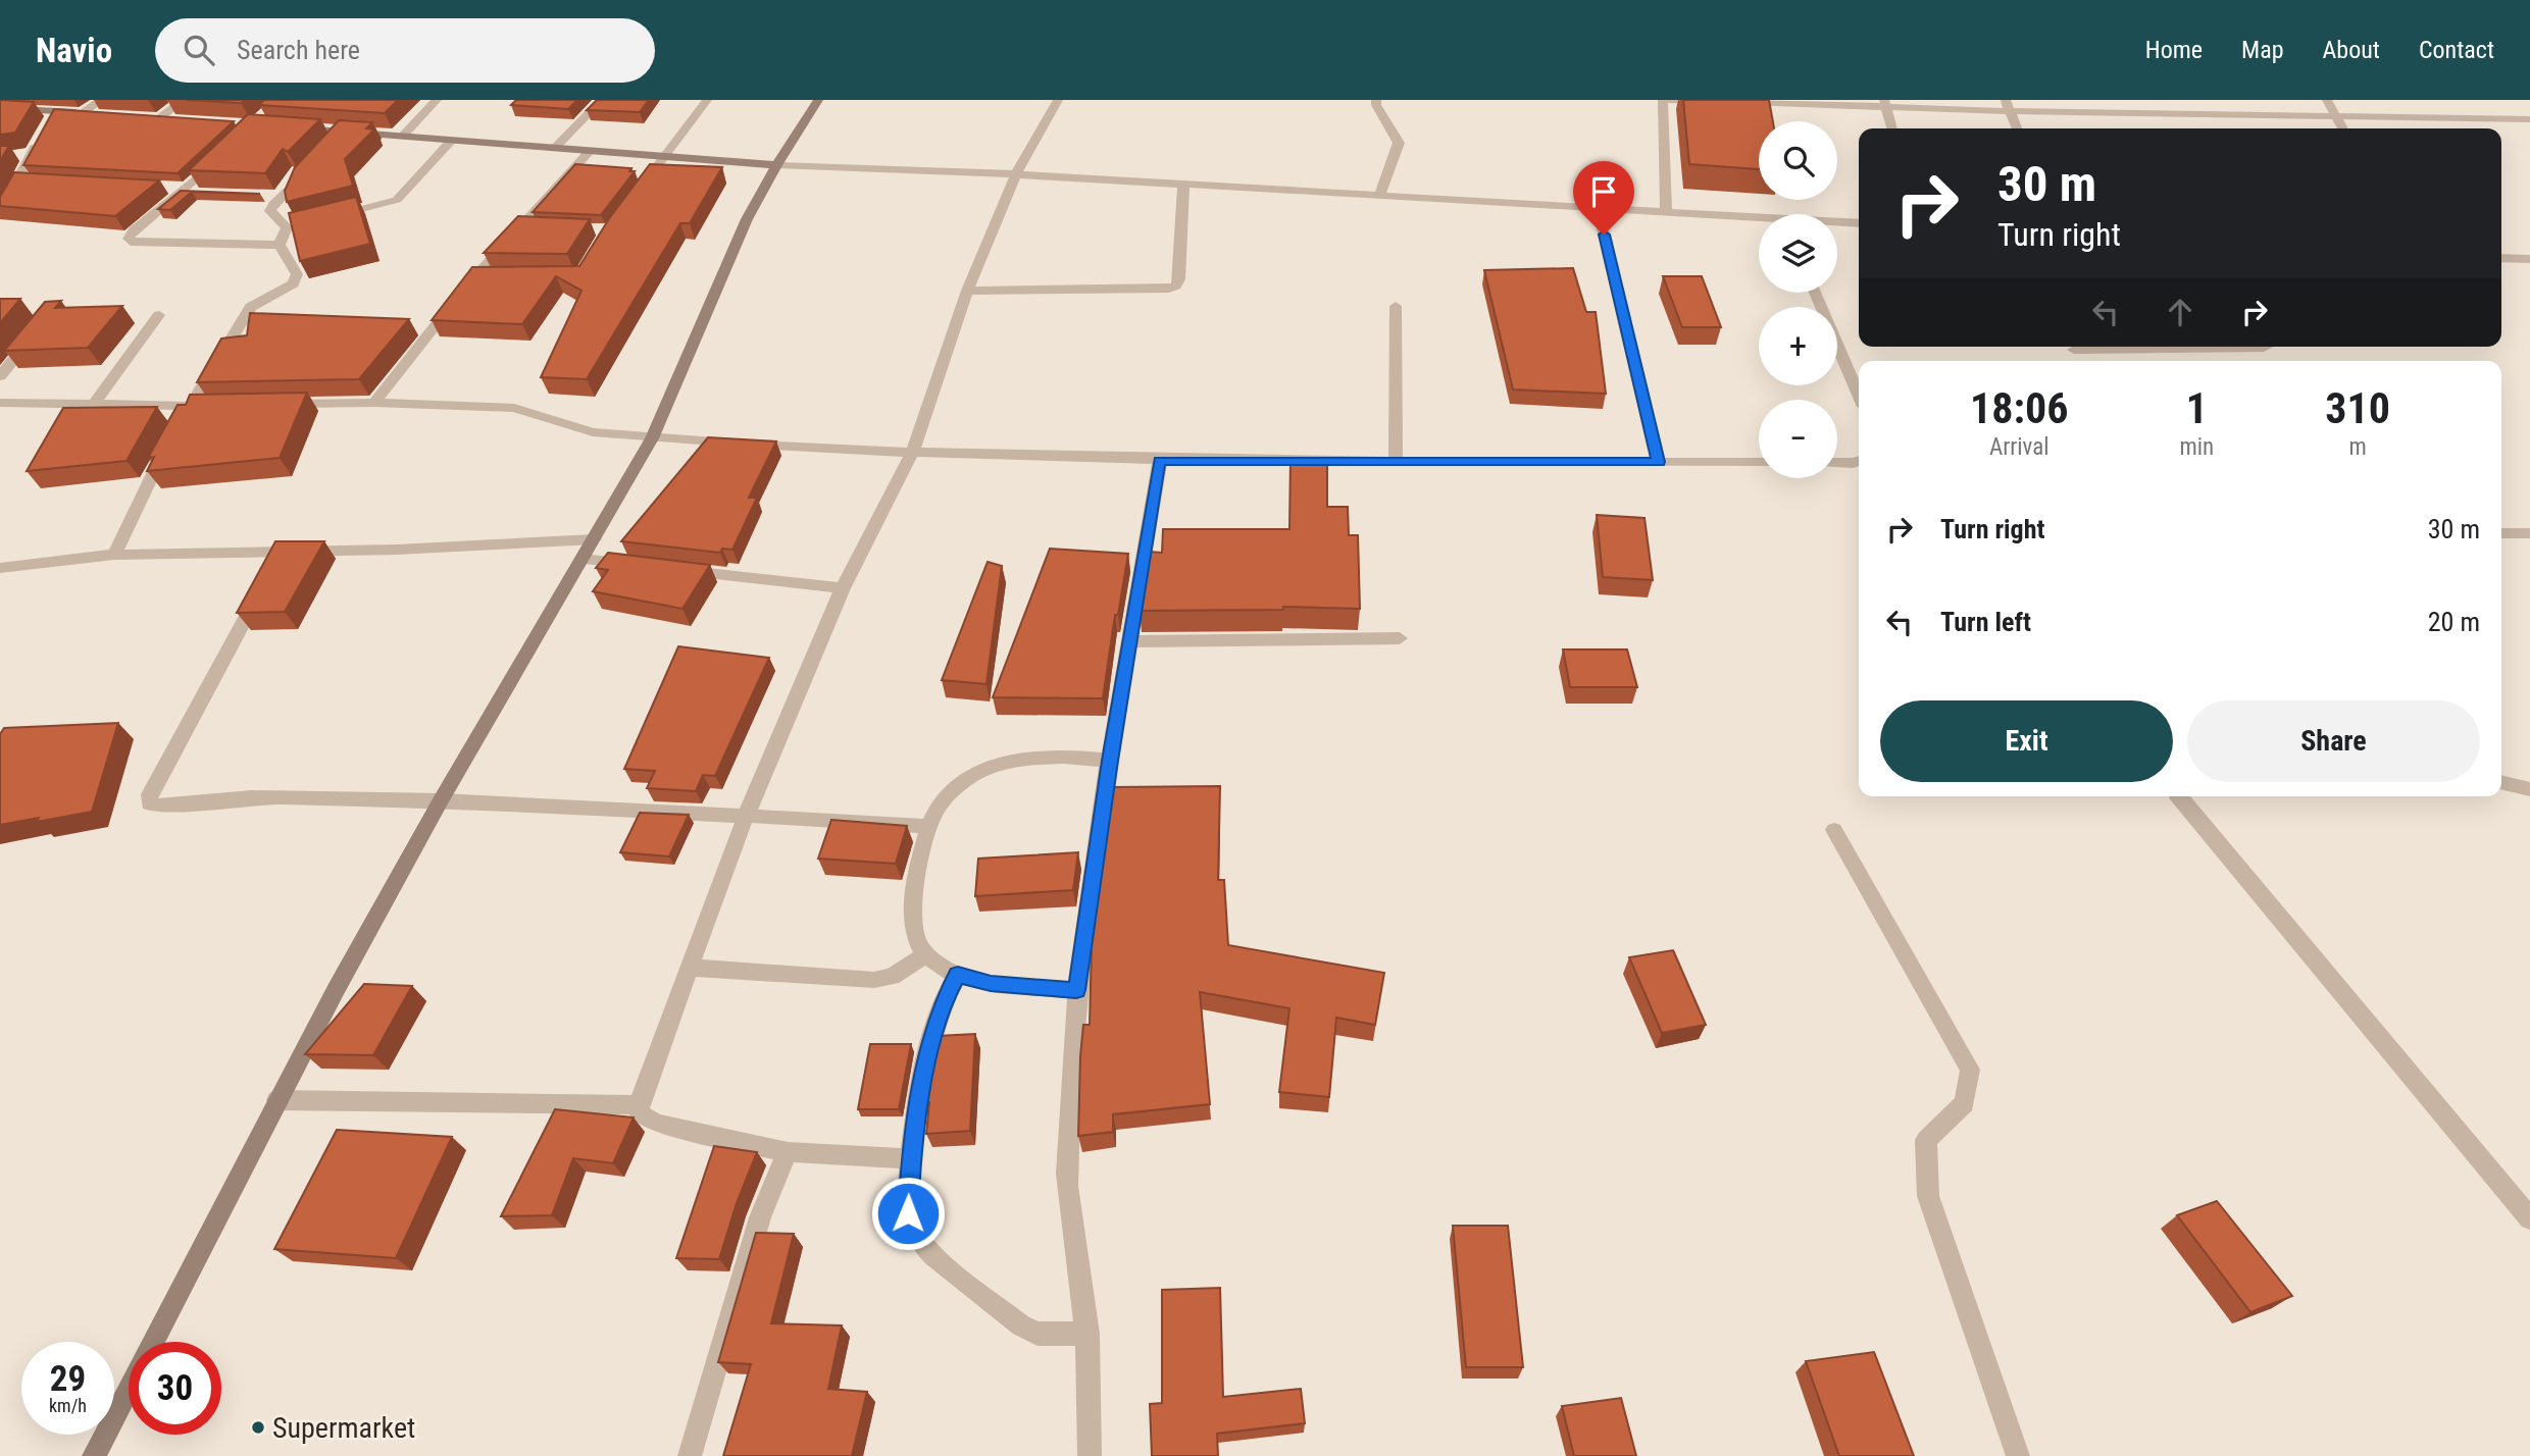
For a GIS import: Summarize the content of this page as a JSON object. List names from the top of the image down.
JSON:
{
  "places": ["Supermarket"],
  "page": {
    "header": "Navio",
    "search": "Search here",
    "nav": [
      "Home",
      "Map",
      "About",
      "Contact"
    ],
    "map_buttons": ["+", "−"],
    "turn": ["30 m", "Turn right"],
    "eta": [
      "18:06",
      "Arrival",
      "1",
      "min",
      "310",
      "m"
    ],
    "list": [
      {
        "name": "Turn right",
        "value": "30 m"
      },
      {
        "name": "Turn left",
        "value": "20 m"
      }
    ],
    "buttons": ["Exit", "Share"],
    "speed": "29 km/h",
    "limit": "30"
  }
}
